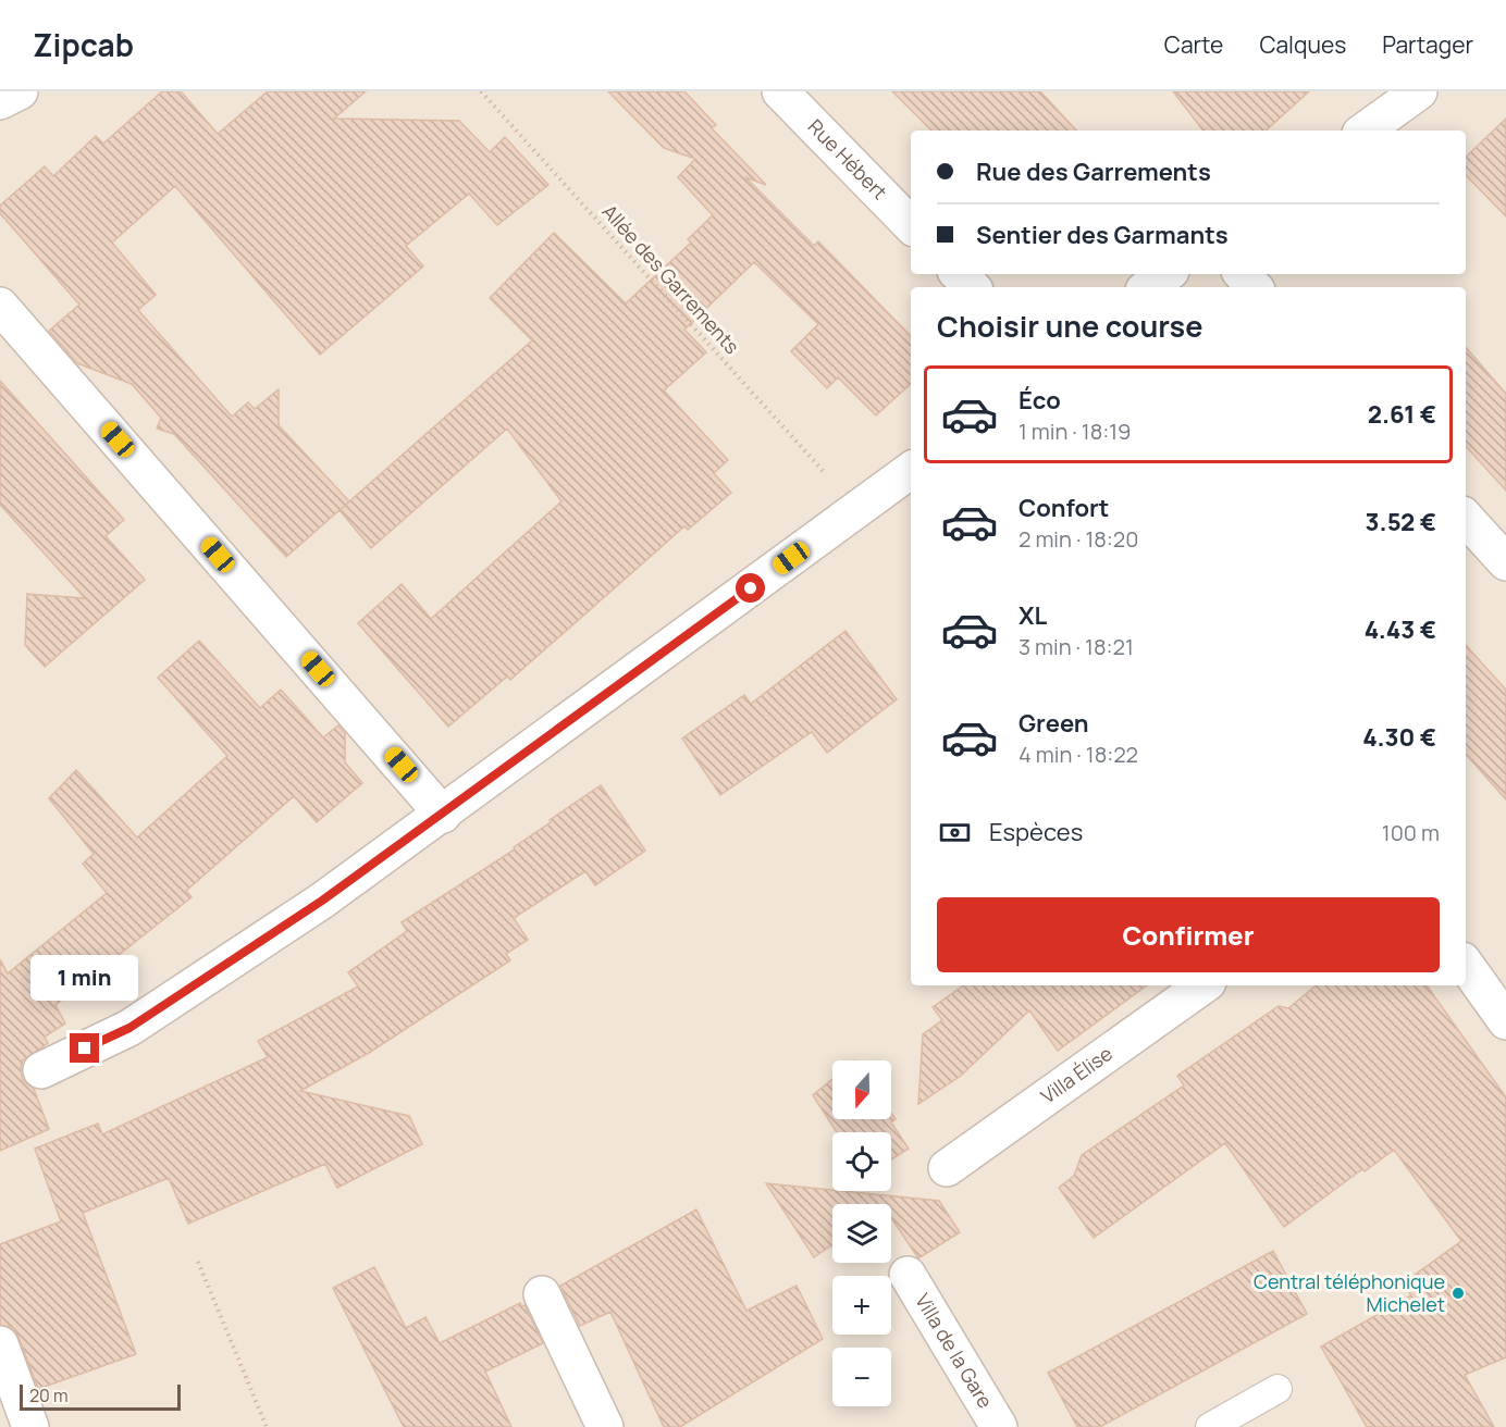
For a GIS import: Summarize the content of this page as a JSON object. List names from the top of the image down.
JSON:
{
  "streets": {
    "street": ["Rue Hébert", "Villa Élise", "Villa de la Gare"],
    "path": ["Allée des Garrements"]
  },
  "places": ["Central téléphonique Michelet"],
  "scale_bar": "20 m",
  "north": "bottom",
  "page": {
    "header": "Zipcab",
    "nav": ["Carte", "Calques", "Partager"],
    "banner": ["Rue des Garrements", "Sentier des Garmants"],
    "heading": "Choisir une course",
    "list": [
      {
        "name": "Éco",
        "note": "1 min · 18:19",
        "value": "2.61 €"
      },
      {
        "name": "Confort",
        "note": "2 min · 18:20",
        "value": "3.52 €"
      },
      {
        "name": "XL",
        "note": "3 min · 18:21",
        "value": "4.43 €"
      },
      {
        "name": "Green",
        "note": "4 min · 18:22",
        "value": "4.30 €"
      }
    ],
    "pay": ["Espèces", "100 m"],
    "buttons": "Confirmer",
    "bubble": "1 min",
    "map_buttons": ["+", "−"],
    "scale": "20 m"
  }
}
